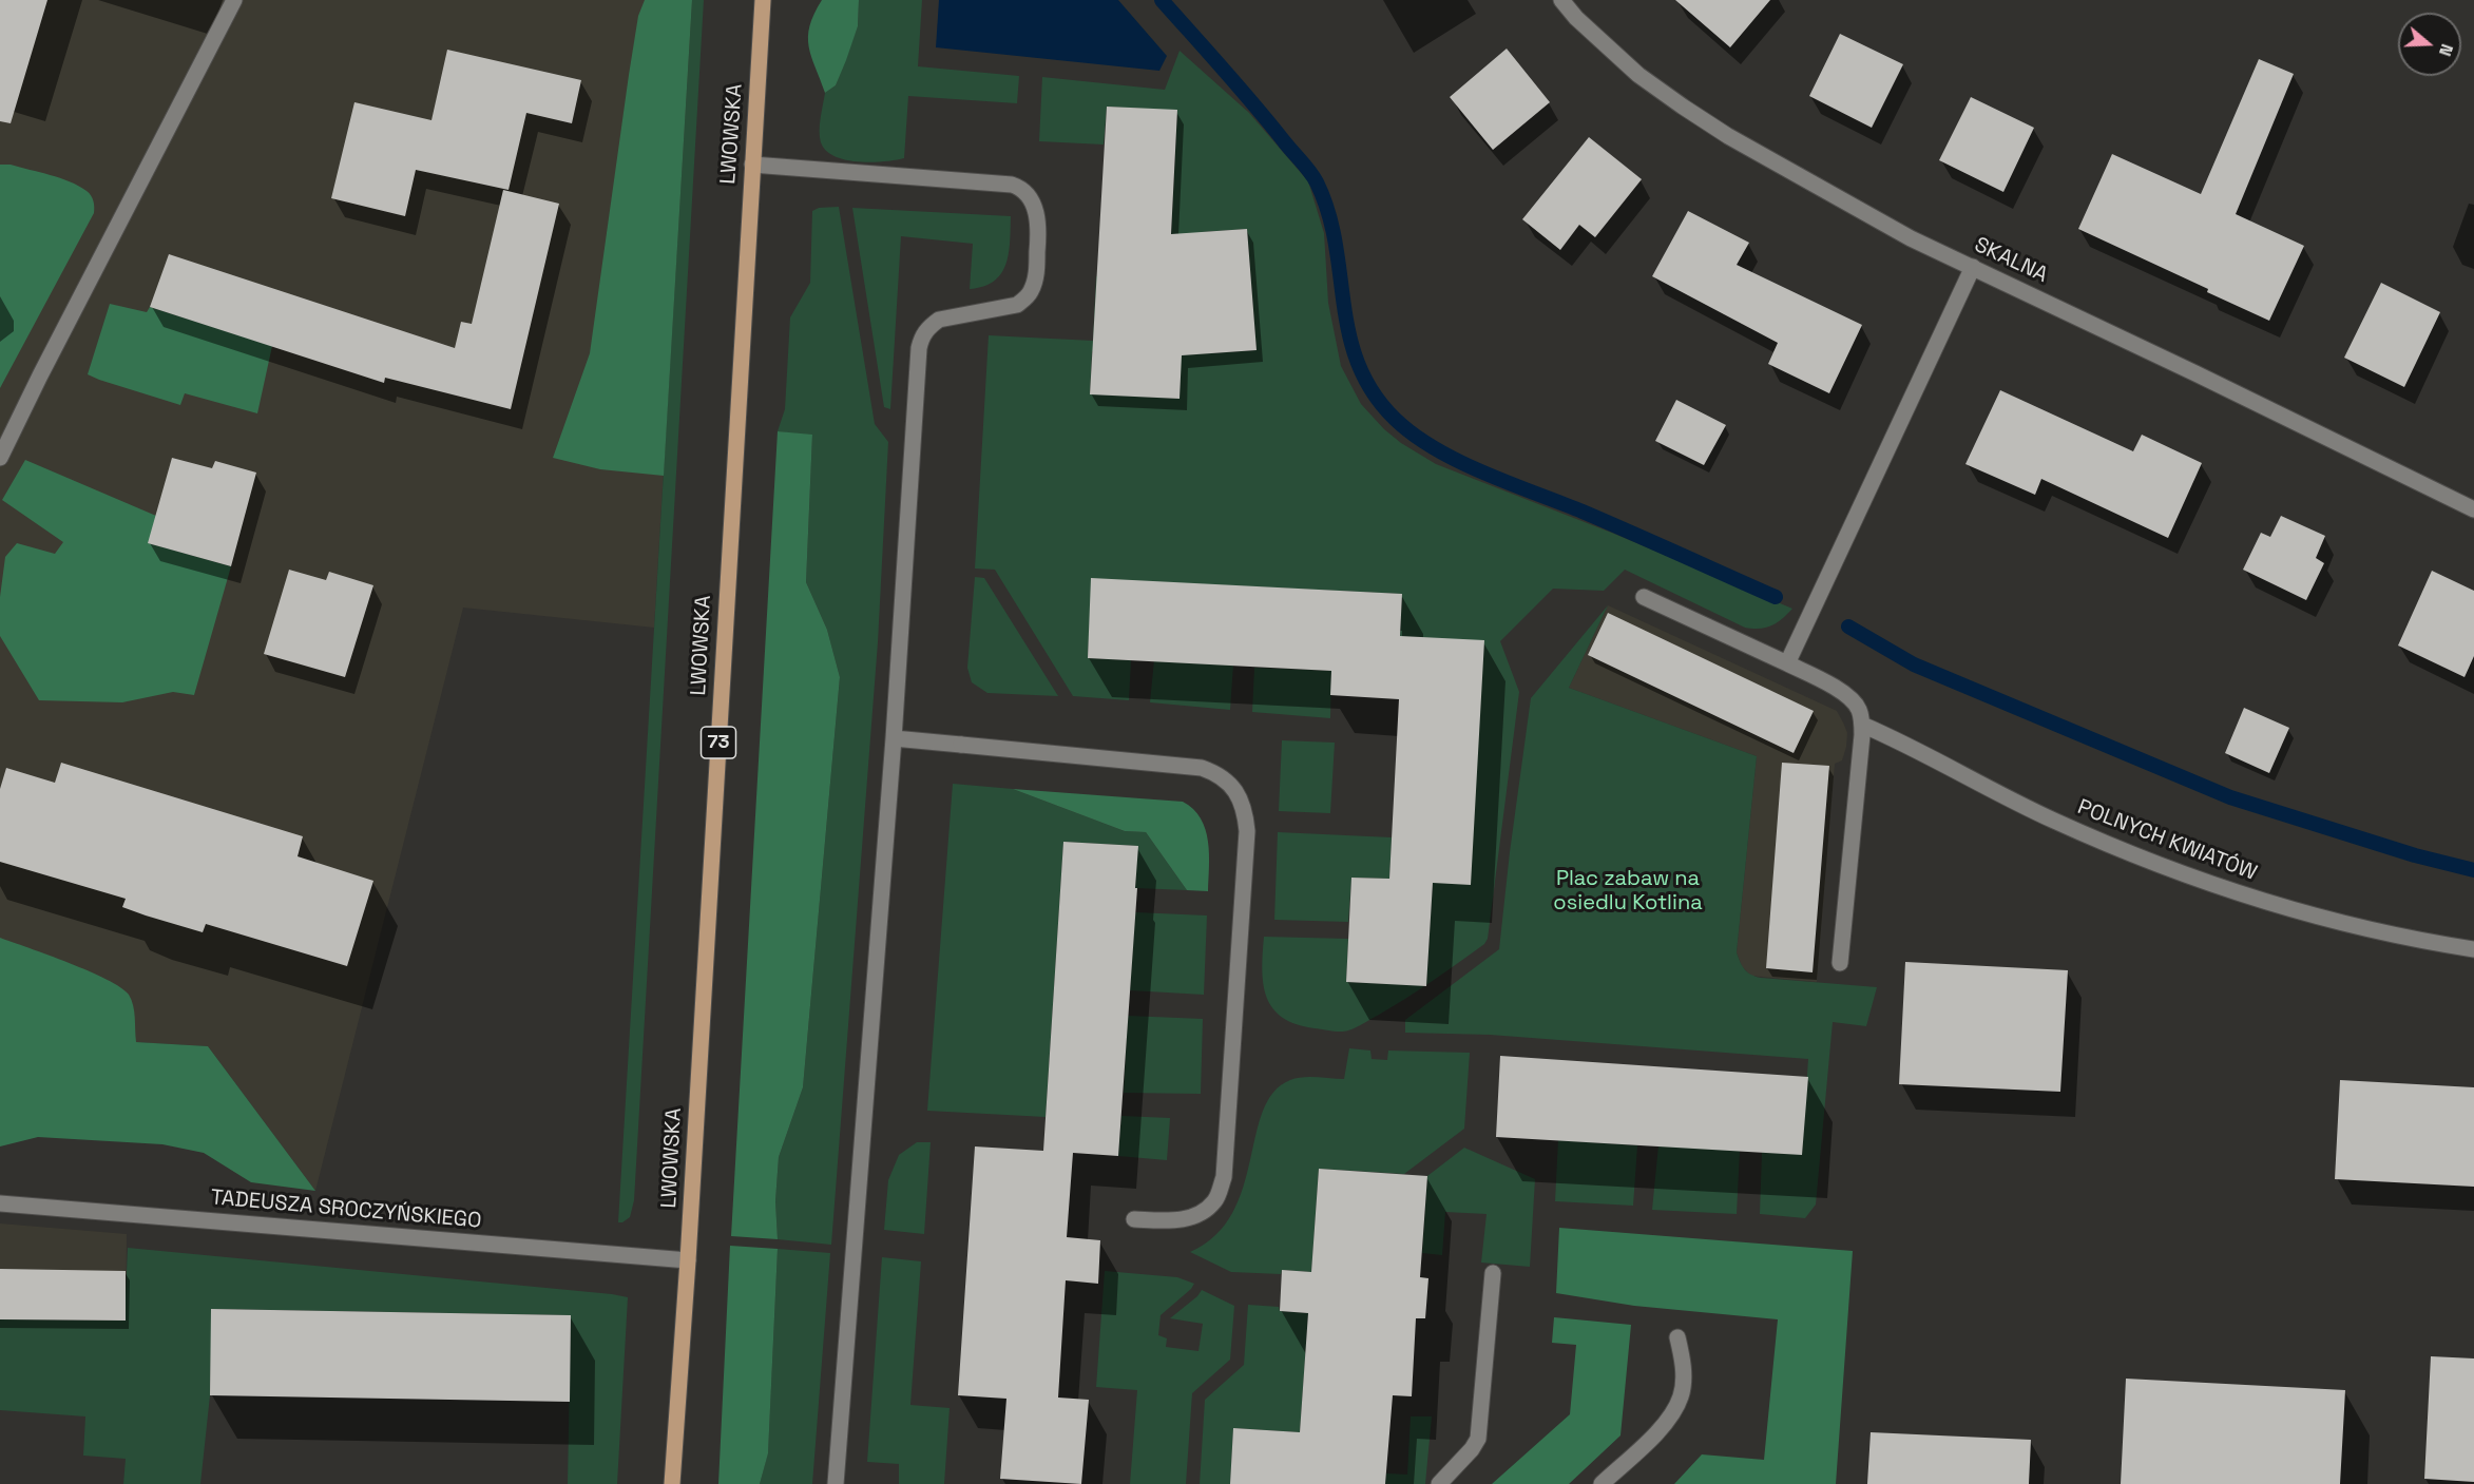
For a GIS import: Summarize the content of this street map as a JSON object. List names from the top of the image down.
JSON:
{
  "streets": {
    "main road": ["LWOWSKA", "73"],
    "street": ["SKALNA", "POLNYCH KWIATÓW", "TADEUSZA SROCZYŃSKIEGO"]
  },
  "crossings": [
    ["LWOWSKA", "TADEUSZA SROCZYŃSKIEGO"]
  ],
  "parks": ["Plac zabaw na osiedlu Kotlina"],
  "north": "right"
}
